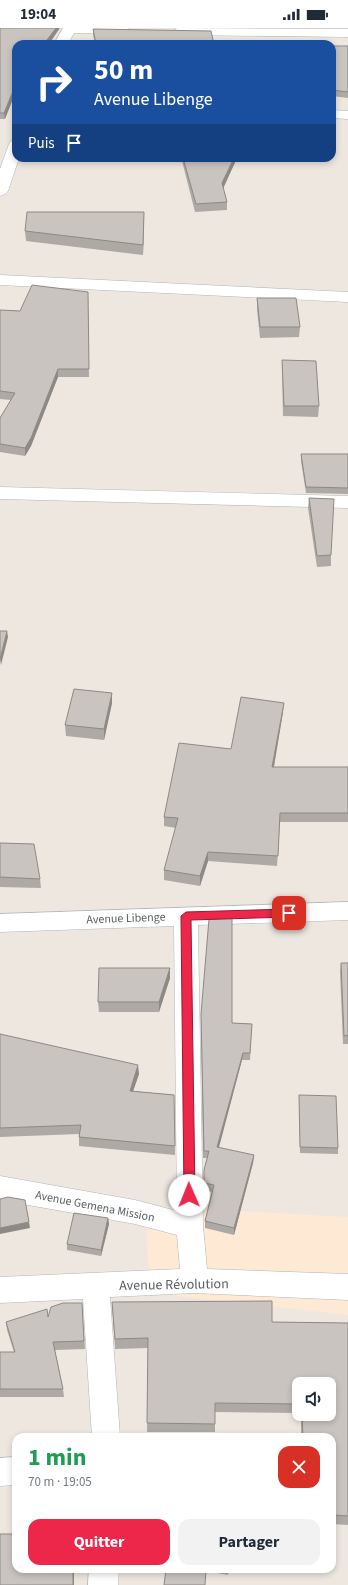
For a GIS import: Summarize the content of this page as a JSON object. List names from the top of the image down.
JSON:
{
  "streets": {
    "street": ["Avenue Libenge", "Avenue Gemena Mission", "Avenue Révolution"]
  },
  "page": {
    "status": "19:04",
    "turn": ["50 m", "Avenue Libenge"],
    "then": "Puis",
    "heading": ["1 min", "70 m · 19:05"],
    "buttons": ["Quitter", "Partager"]
  }
}
